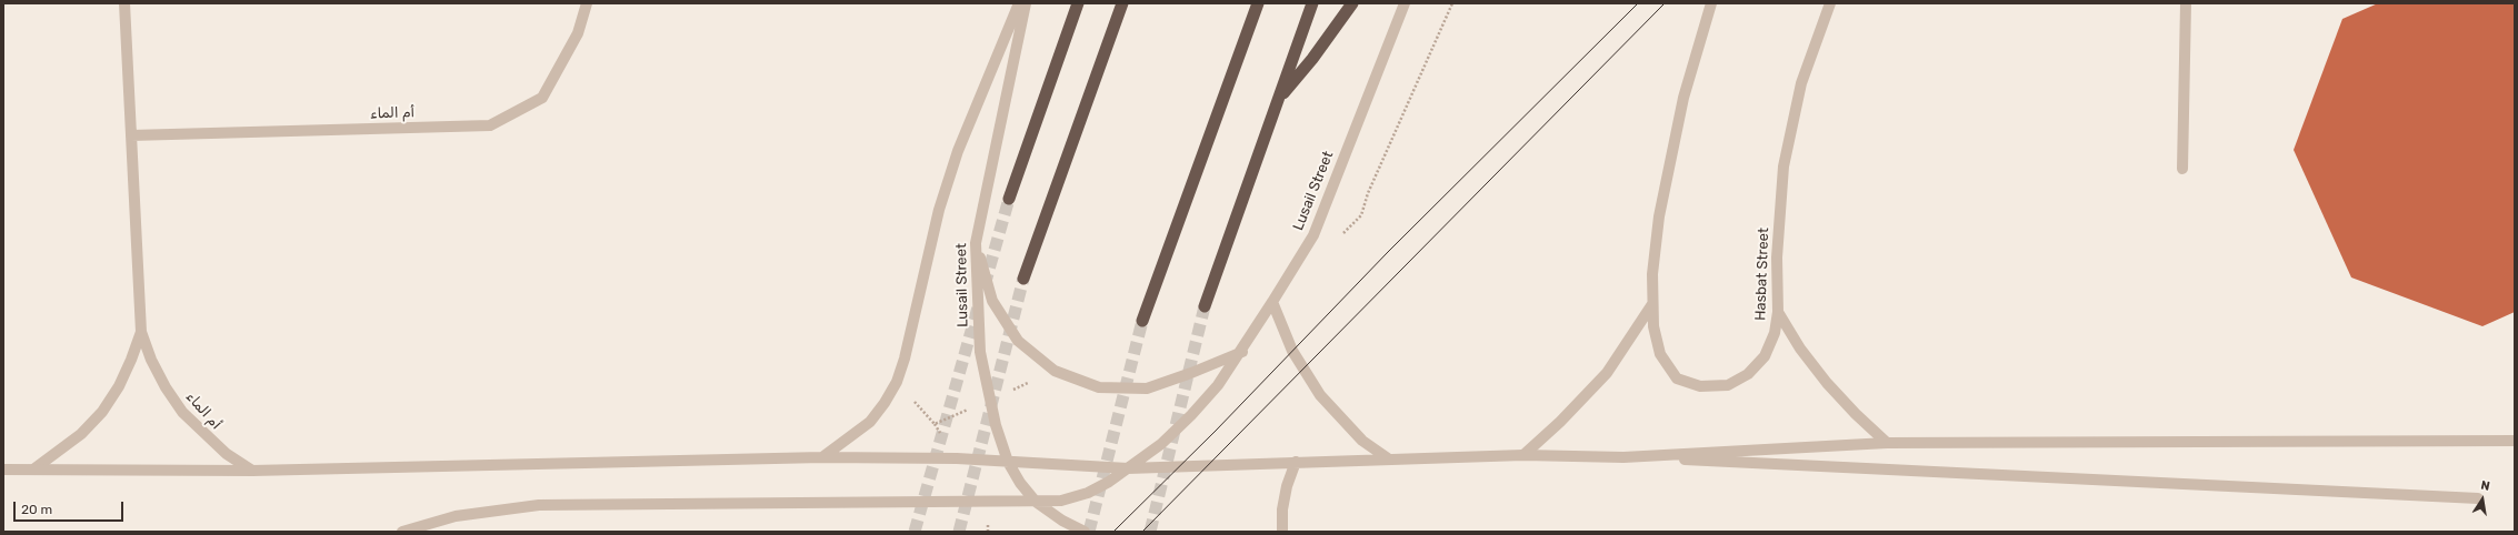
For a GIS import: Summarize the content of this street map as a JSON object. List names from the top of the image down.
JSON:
{
  "streets": {
    "street": ["أم الماء", "Lusail Street", "Hasbat Street"]
  },
  "scale_bar": "20 m",
  "north": "top"
}
